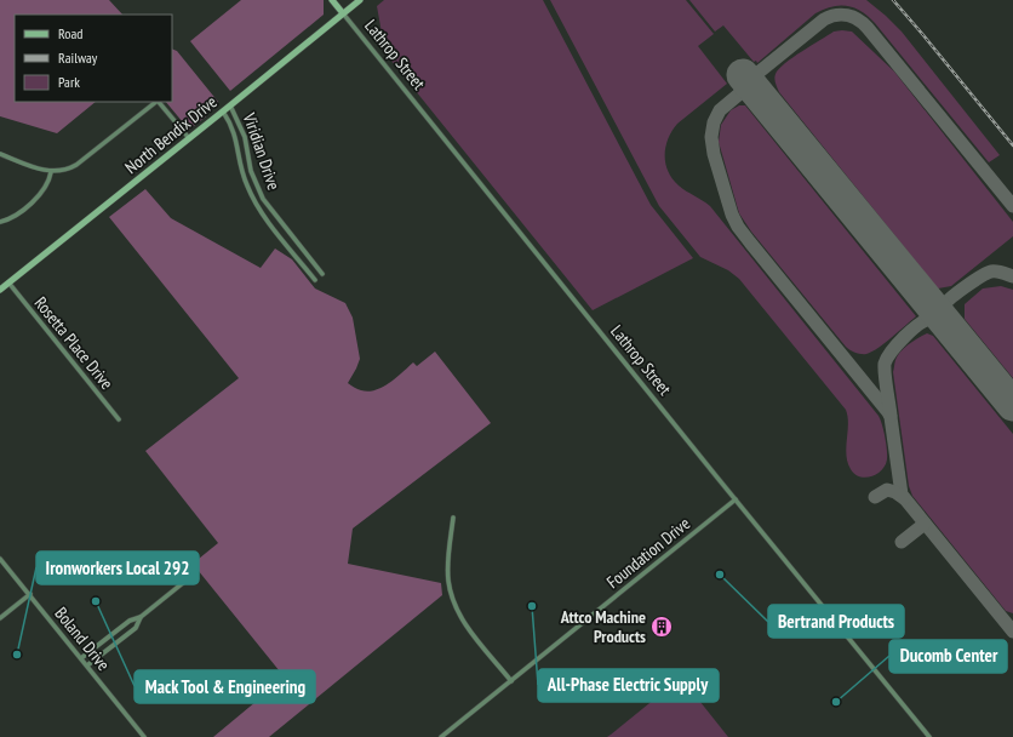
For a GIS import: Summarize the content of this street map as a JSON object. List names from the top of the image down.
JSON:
{
  "streets": {
    "street": [
      "Lathrop Street",
      "North Bendix Drive",
      "Viridian Drive",
      "Rosetta Place Drive",
      "Foundation Drive",
      "Boland Drive"
    ]
  },
  "crossings": [
    ["Lathrop Street", "North Bendix Drive"],
    ["Lathrop Street", "Foundation Drive"],
    ["North Bendix Drive", "Viridian Drive"],
    ["North Bendix Drive", "Rosetta Place Drive"]
  ],
  "places": {
    "other": [
      "Bertrand Products",
      "Mack Tool & Engineering",
      "All-Phase Electric Supply",
      "Ironworkers Local 292",
      "Ducomb Center"
    ],
    "building": ["Attco Machine Products"]
  },
  "legend": ["Road", "Railway", "Park"]
}
